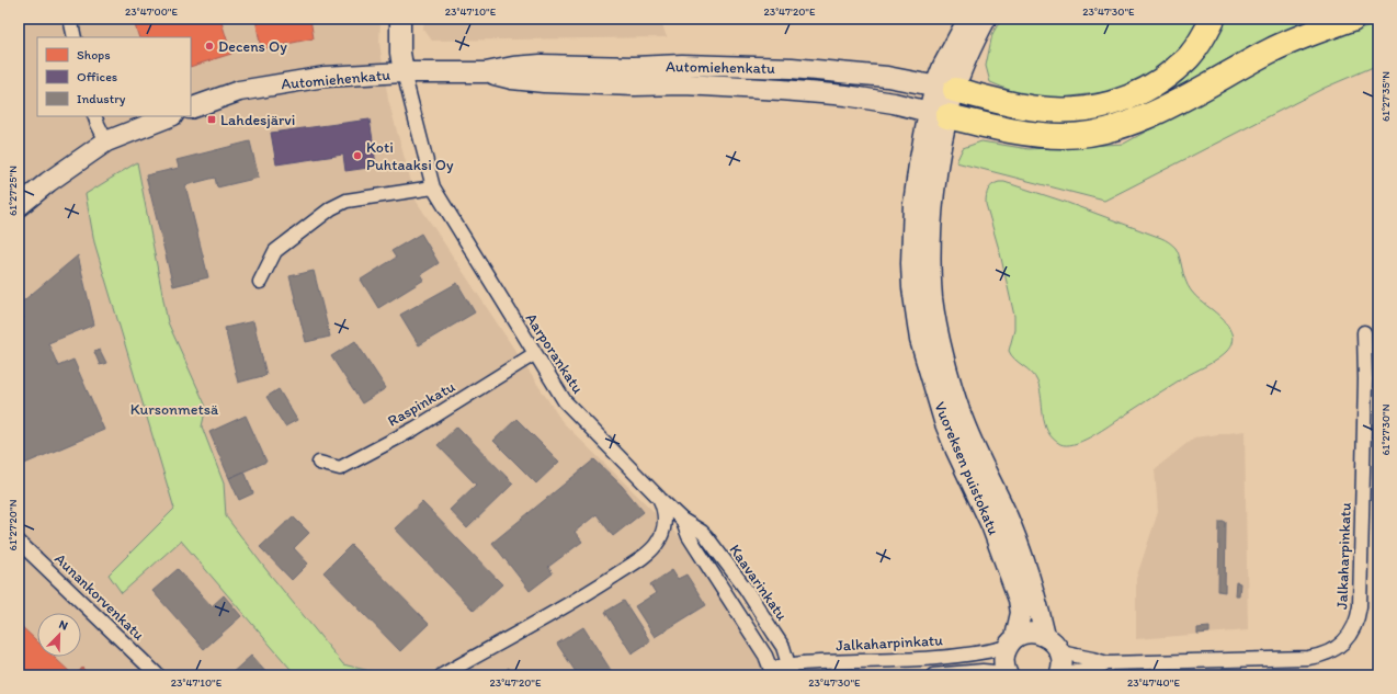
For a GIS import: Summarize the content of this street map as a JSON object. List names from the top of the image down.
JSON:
{
  "streets": {
    "main road": ["Automiehenkatu", "Vuoreksen puistokatu"],
    "street": [
      "Aarporankatu",
      "Raspinkatu",
      "Jalkaharpinkatu",
      "Kaavarinkatu",
      "Aunankorvenkatu"
    ]
  },
  "crossings": [
    ["Automiehenkatu", "Aarporankatu"],
    ["Automiehenkatu", "Vuoreksen puistokatu"],
    ["Aarporankatu", "Raspinkatu"],
    ["Aarporankatu", "Kaavarinkatu"],
    ["Vuoreksen puistokatu", "Jalkaharpinkatu"],
    ["Jalkaharpinkatu", "Kaavarinkatu"]
  ],
  "parks": ["Kursonmetsä"],
  "places": {
    "other": ["Decens Oy", "Koti Puhtaaksi Oy"],
    "transit": ["Lahdesjärvi"]
  },
  "legend": ["Shops", "Offices", "Industry"],
  "north": "top right",
  "coordinates": [
    "23°47'00\"E",
    "23°47'10\"E",
    "23°47'20\"E",
    "23°47'30\"E",
    "61°27'35\"N",
    "61°27'25\"N",
    "61°27'30\"N",
    "61°27'20\"N",
    "23°47'40\"E"
  ]
}
